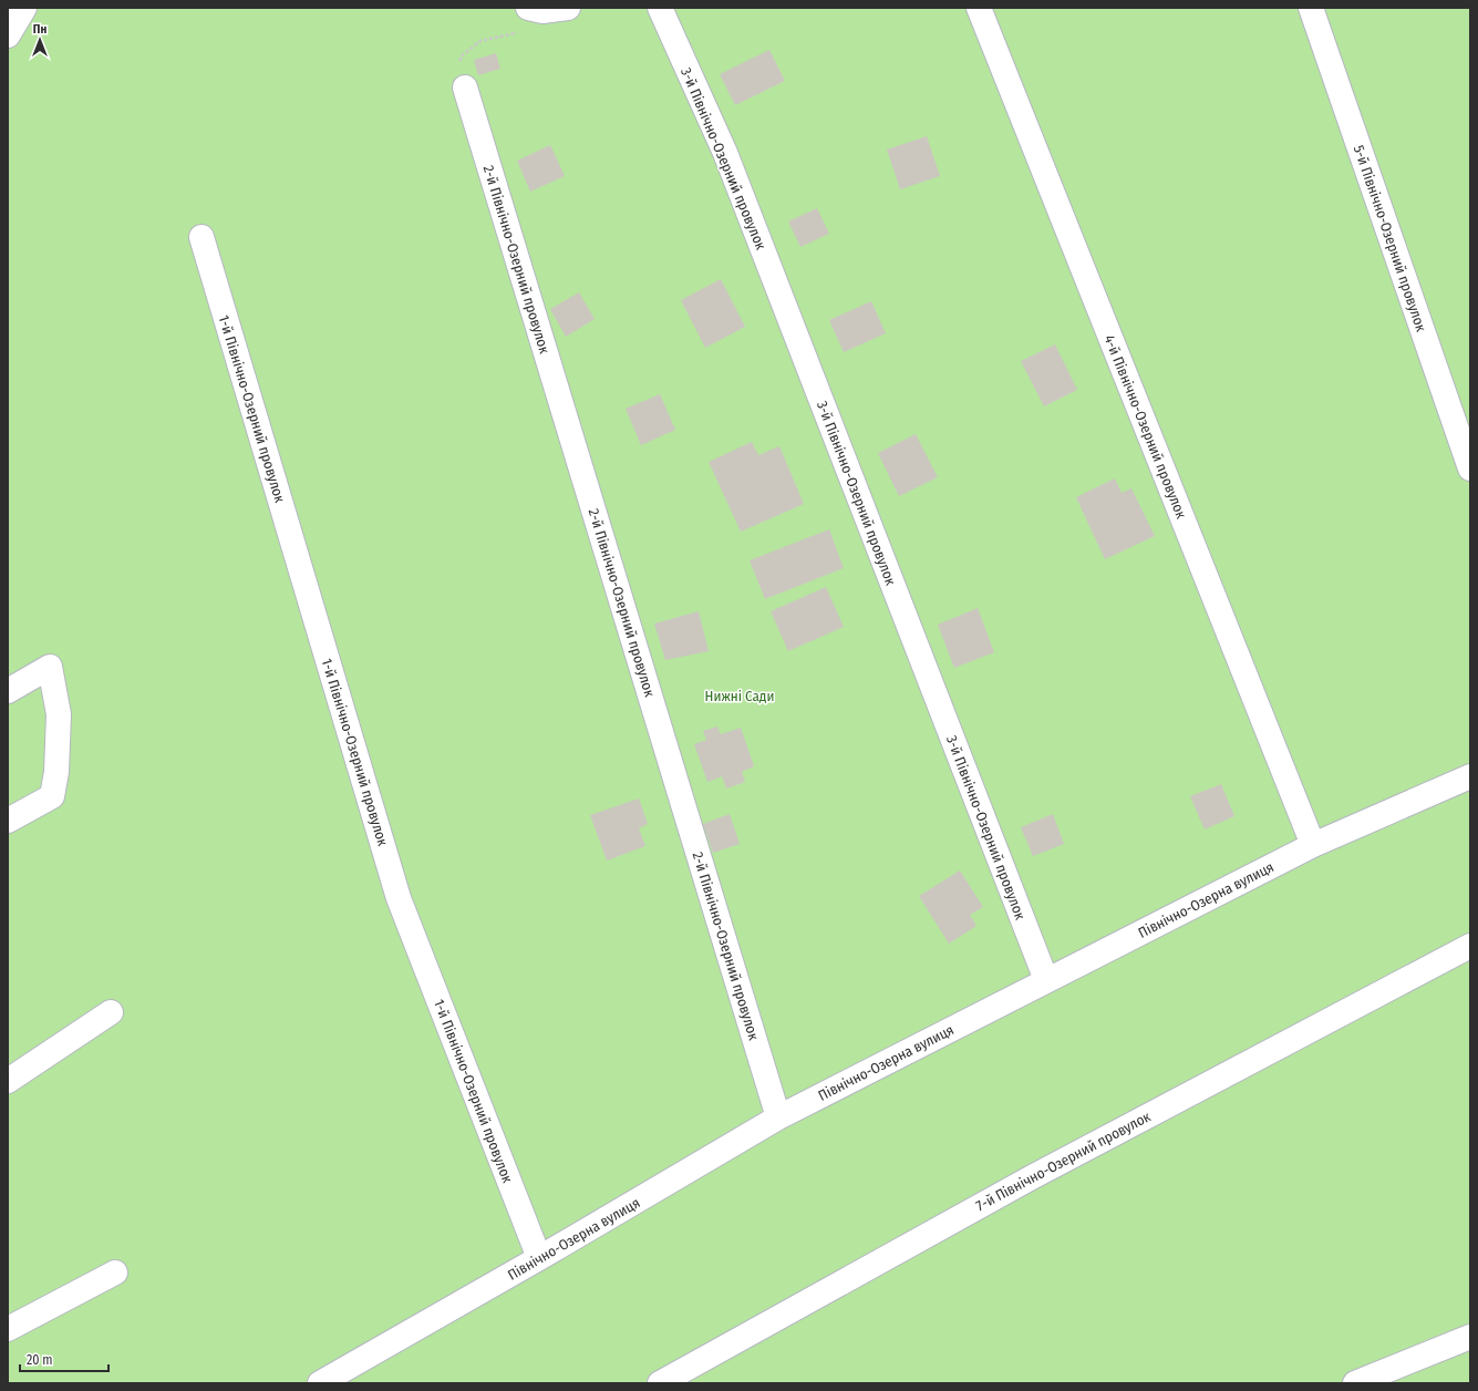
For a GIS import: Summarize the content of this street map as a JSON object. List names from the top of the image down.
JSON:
{
  "streets": {
    "street": [
      "3-й Північно-Озерний провулок",
      "5-й Північно-Озерний провулок",
      "2-й Північно-Озерний провулок",
      "1-й Північно-Озерний провулок",
      "4-й Північно-Озерний провулок",
      "Північно-Озерна вулиця",
      "7-й Північно-Озерний провулок"
    ]
  },
  "crossings": [
    ["3-й Північно-Озерний провулок", "Північно-Озерна вулиця"],
    ["2-й Північно-Озерний провулок", "Північно-Озерна вулиця"],
    ["1-й Північно-Озерний провулок", "Північно-Озерна вулиця"],
    ["4-й Північно-Озерний провулок", "Північно-Озерна вулиця"]
  ],
  "parks": ["Нижні Сади"],
  "scale_bar": "20 m",
  "north": "top"
}
